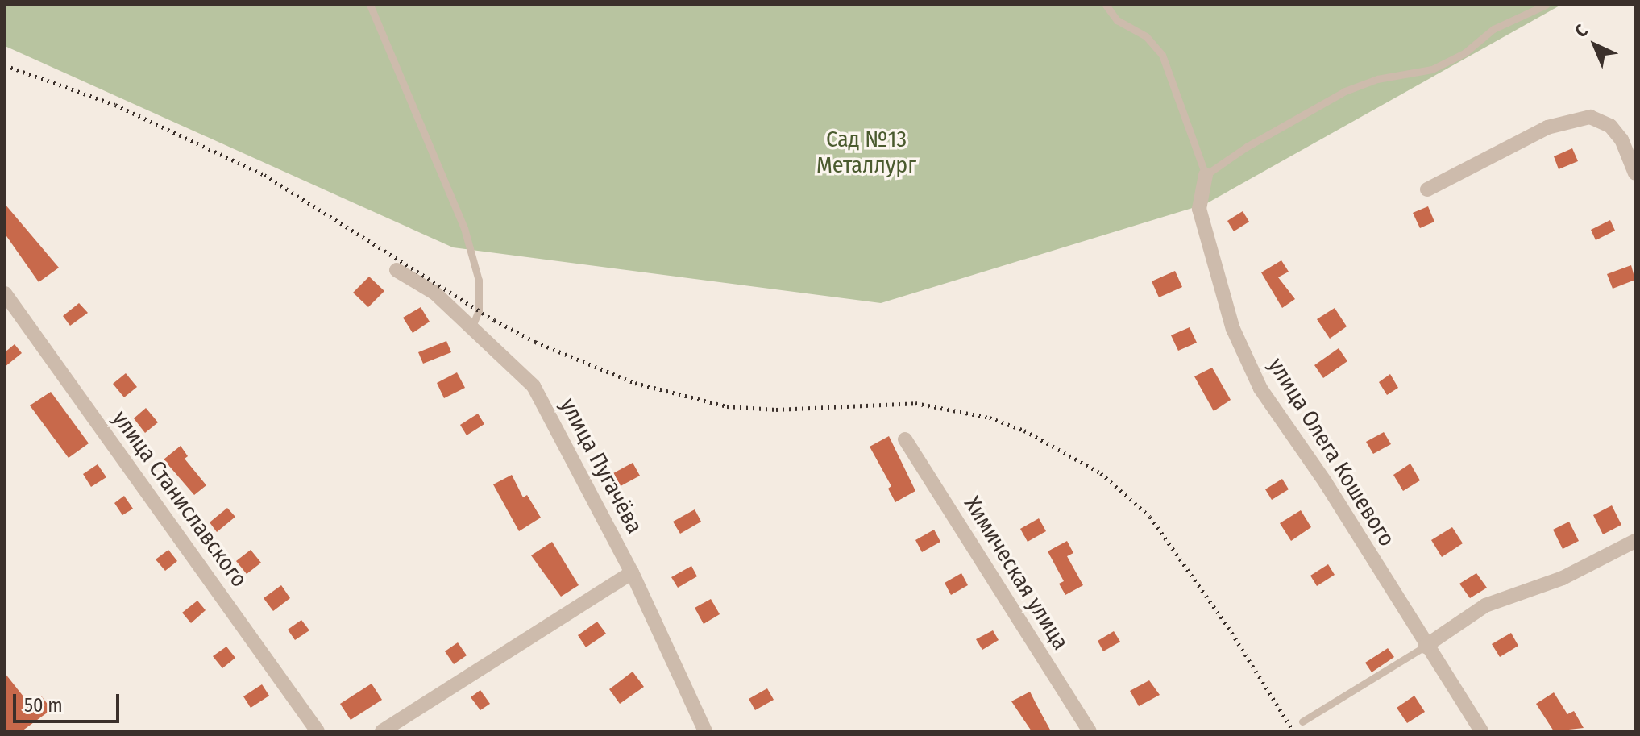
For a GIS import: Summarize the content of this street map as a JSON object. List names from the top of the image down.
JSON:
{
  "streets": {
    "street": [
      "улица Олега Кошевого",
      "улица Пугачёва",
      "улица Станиславского",
      "Химическая улица"
    ]
  },
  "parks": ["Сад №13 Металлург"],
  "scale_bar": "50 m",
  "north": "top left"
}
